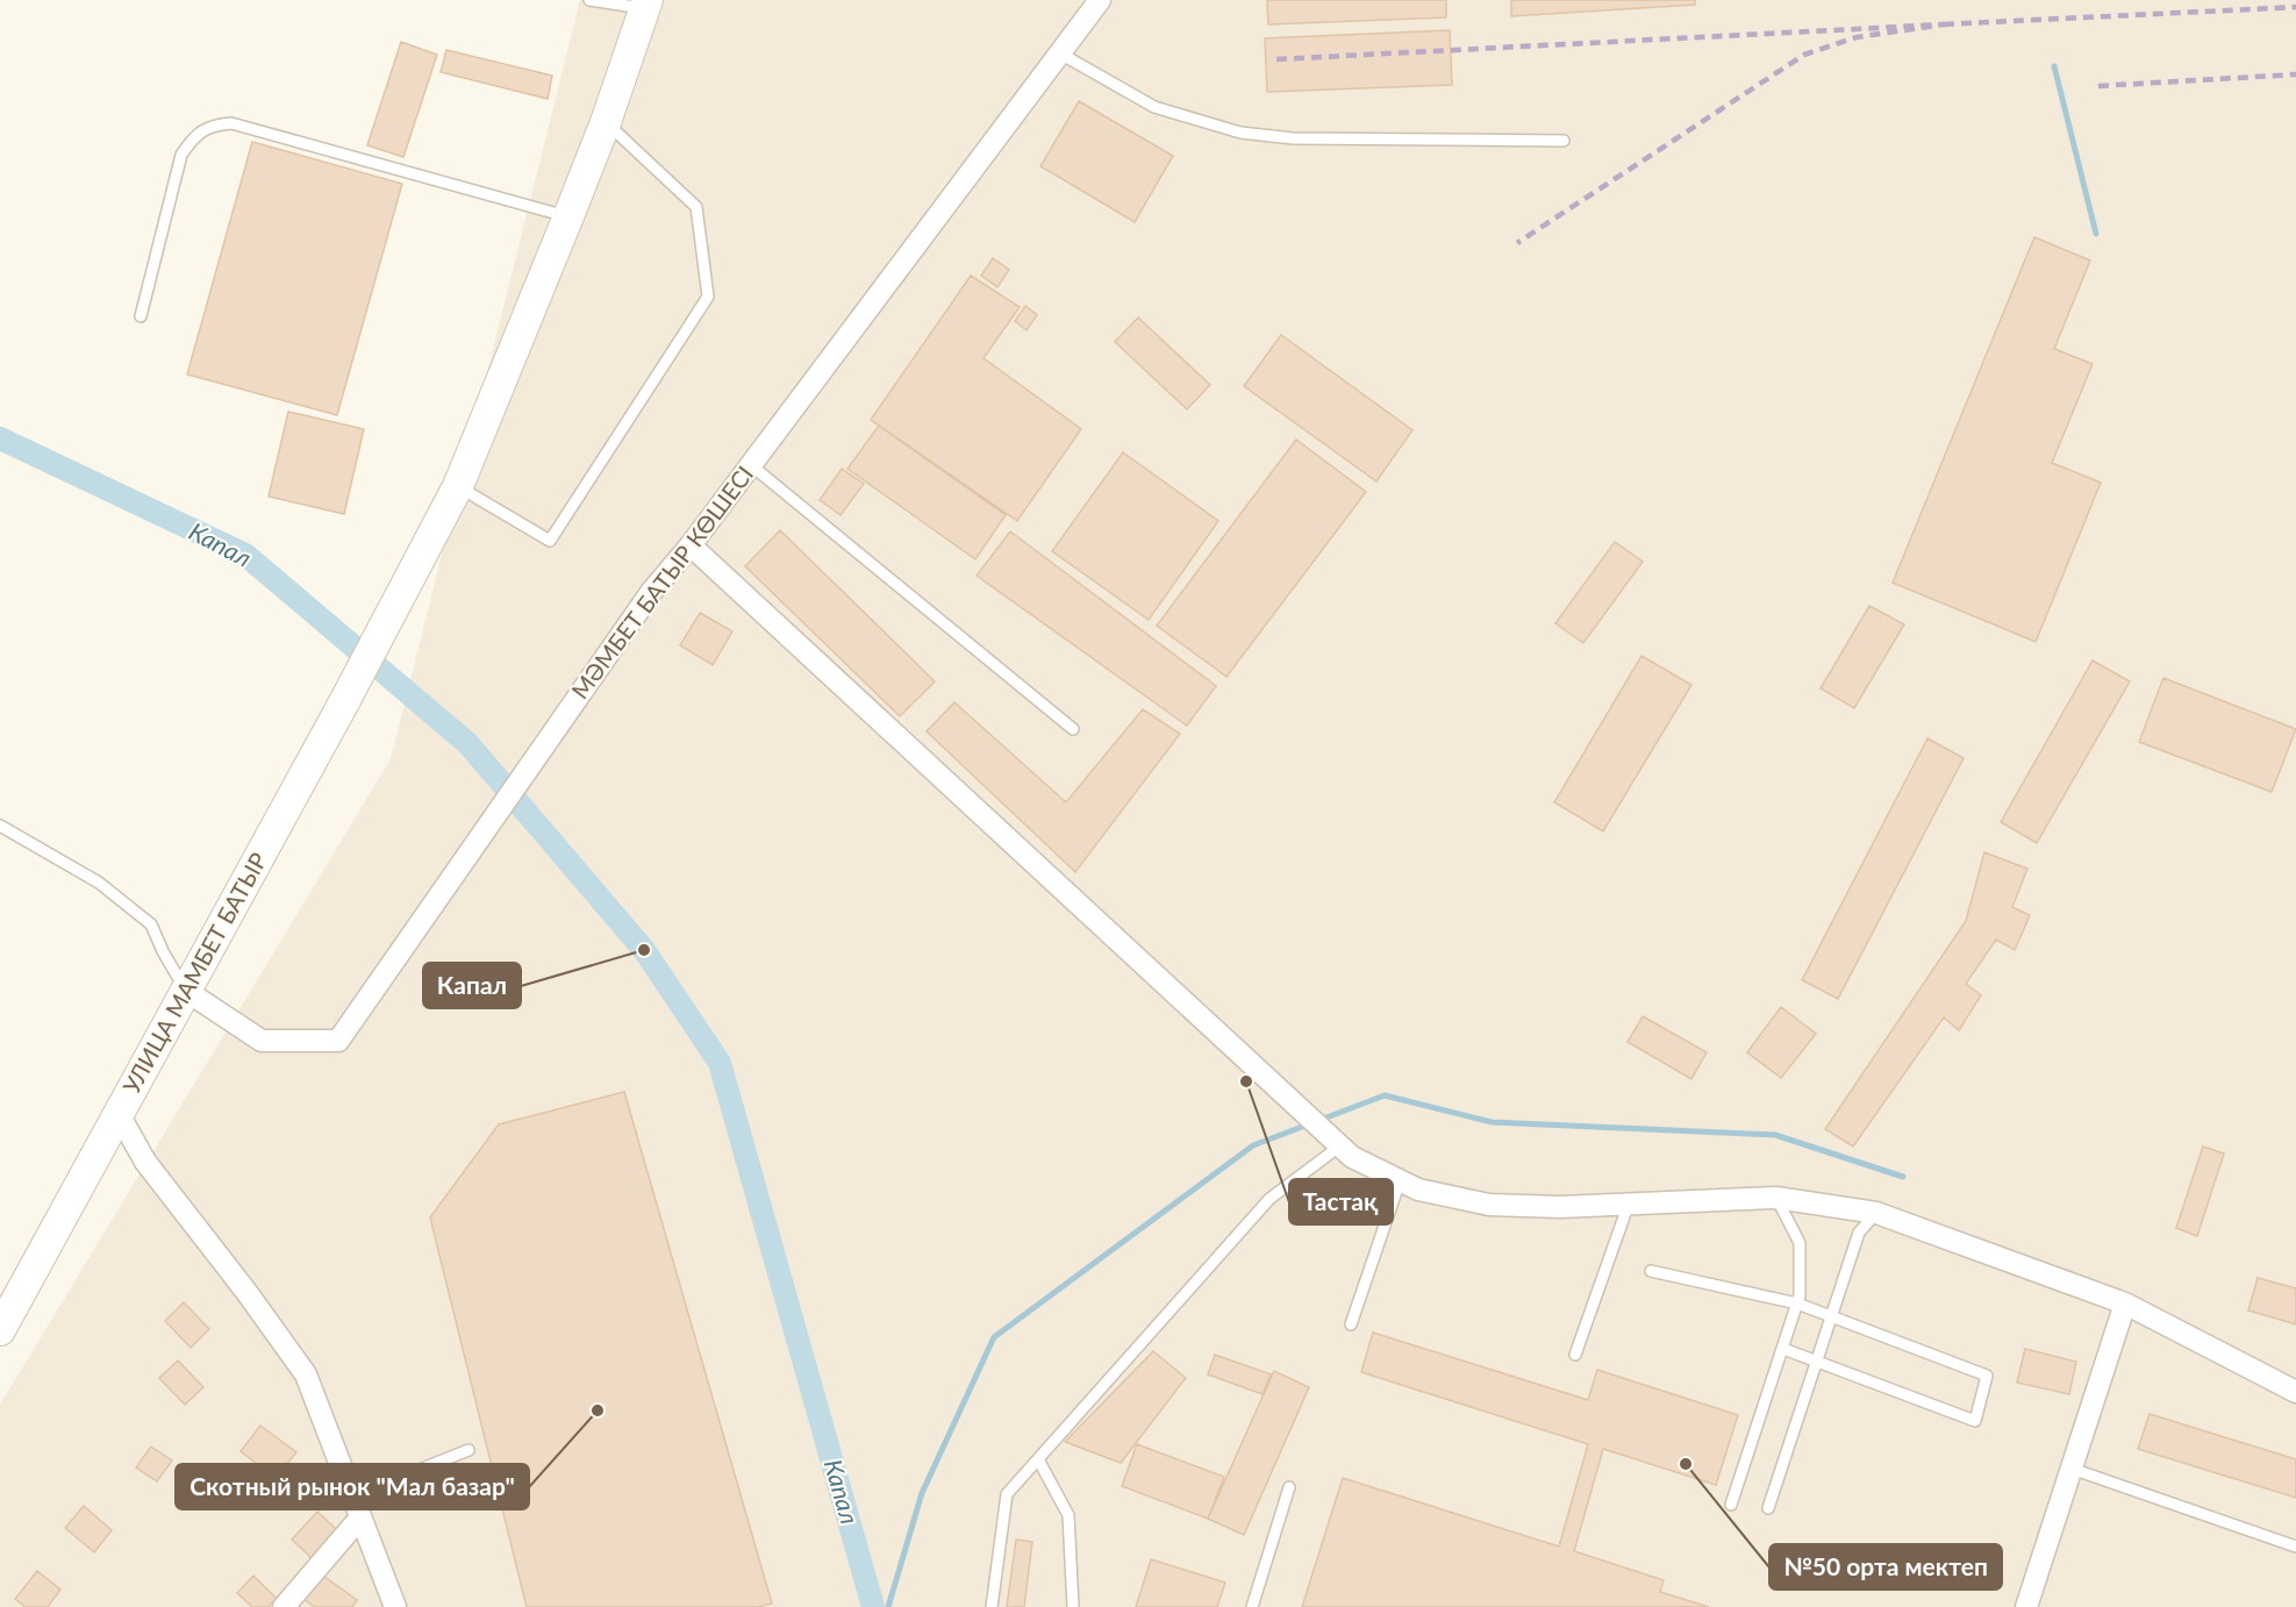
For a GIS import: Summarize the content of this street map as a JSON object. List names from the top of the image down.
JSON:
{
  "streets": {
    "main road": ["УЛИЦА МАМБЕТ БАТЫР"],
    "street": ["МӘМБЕТ БАТЫР КӨШЕСІ"]
  },
  "crossings": [
    ["МӘМБЕТ БАТЫР КӨШЕСІ", "УЛИЦА МАМБЕТ БАТЫР"]
  ],
  "water": ["Капал"],
  "places": [
    "Капал",
    "Тастақ",
    "Скотный рынок \"Мал базар\"",
    "№50 орта мектеп"
  ]
}
